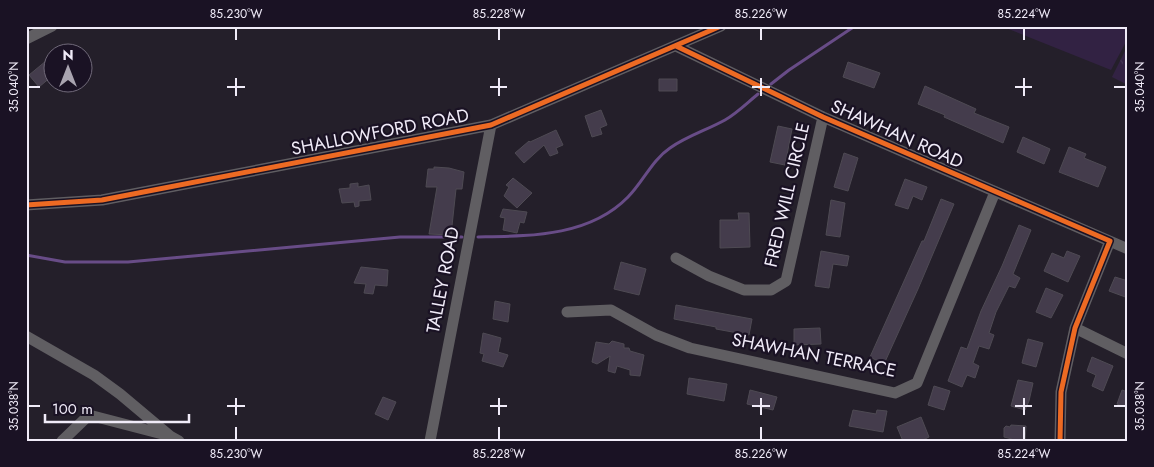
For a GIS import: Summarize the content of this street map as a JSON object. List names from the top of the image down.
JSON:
{
  "streets": {
    "street": [
      "SHALLOWFORD ROAD",
      "SHAWHAN ROAD",
      "FRED WILL CIRCLE",
      "TALLEY ROAD",
      "SHAWHAN TERRACE"
    ]
  },
  "crossings": [
    ["SHALLOWFORD ROAD", "SHAWHAN ROAD"],
    ["SHALLOWFORD ROAD", "TALLEY ROAD"],
    ["SHAWHAN ROAD", "FRED WILL CIRCLE"],
    ["SHAWHAN ROAD", "SHAWHAN TERRACE"]
  ],
  "scale_bar": "100 m",
  "north": "top",
  "coordinates": [
    "85.230°W",
    "85.228°W",
    "85.226°W",
    "85.224°W",
    "35.040°N",
    "35.038°N"
  ]
}
